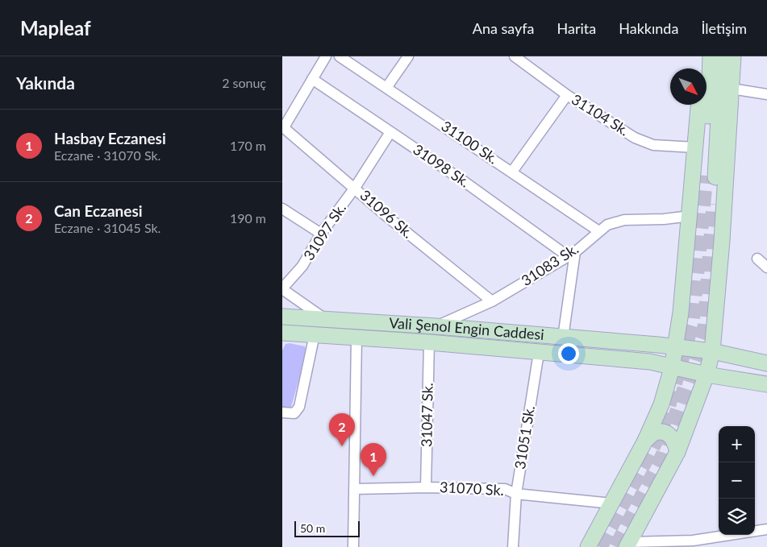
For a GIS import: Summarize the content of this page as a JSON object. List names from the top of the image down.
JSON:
{
  "streets": {
    "main road": ["Vali Şenol Engin Caddesi"],
    "street": [
      "31104 Sk.",
      "31100 Sk.",
      "31098 Sk.",
      "31096 Sk.",
      "31097 Sk.",
      "31083 Sk.",
      "31047 Sk.",
      "31051 Sk.",
      "31070 Sk."
    ]
  },
  "crossings": [
    ["31100 Sk.", "31083 Sk."],
    ["31098 Sk.", "31097 Sk."],
    ["31098 Sk.", "31083 Sk."],
    ["31096 Sk.", "31097 Sk."],
    ["31096 Sk.", "31083 Sk."],
    ["31083 Sk.", "Vali Şenol Engin Caddesi"],
    ["Vali Şenol Engin Caddesi", "31047 Sk."],
    ["Vali Şenol Engin Caddesi", "31051 Sk."],
    ["31047 Sk.", "31070 Sk."],
    ["31051 Sk.", "31070 Sk."]
  ],
  "scale_bar": "50 m",
  "north": "bottom right",
  "page": {
    "header": "Mapleaf",
    "nav": [
      "Ana sayfa",
      "Harita",
      "Hakkında",
      "İletişim"
    ],
    "heading": ["Yakında", "2 sonuç"],
    "list": [
      {
        "mark": "1",
        "name": "Hasbay Eczanesi",
        "note": "Eczane · 31070 Sk.",
        "value": "170 m"
      },
      {
        "mark": "2",
        "name": "Can Eczanesi",
        "note": "Eczane · 31045 Sk.",
        "value": "190 m"
      }
    ],
    "pins": ["2", "1"],
    "map_buttons": ["+", "−"],
    "scale": "50 m"
  }
}
